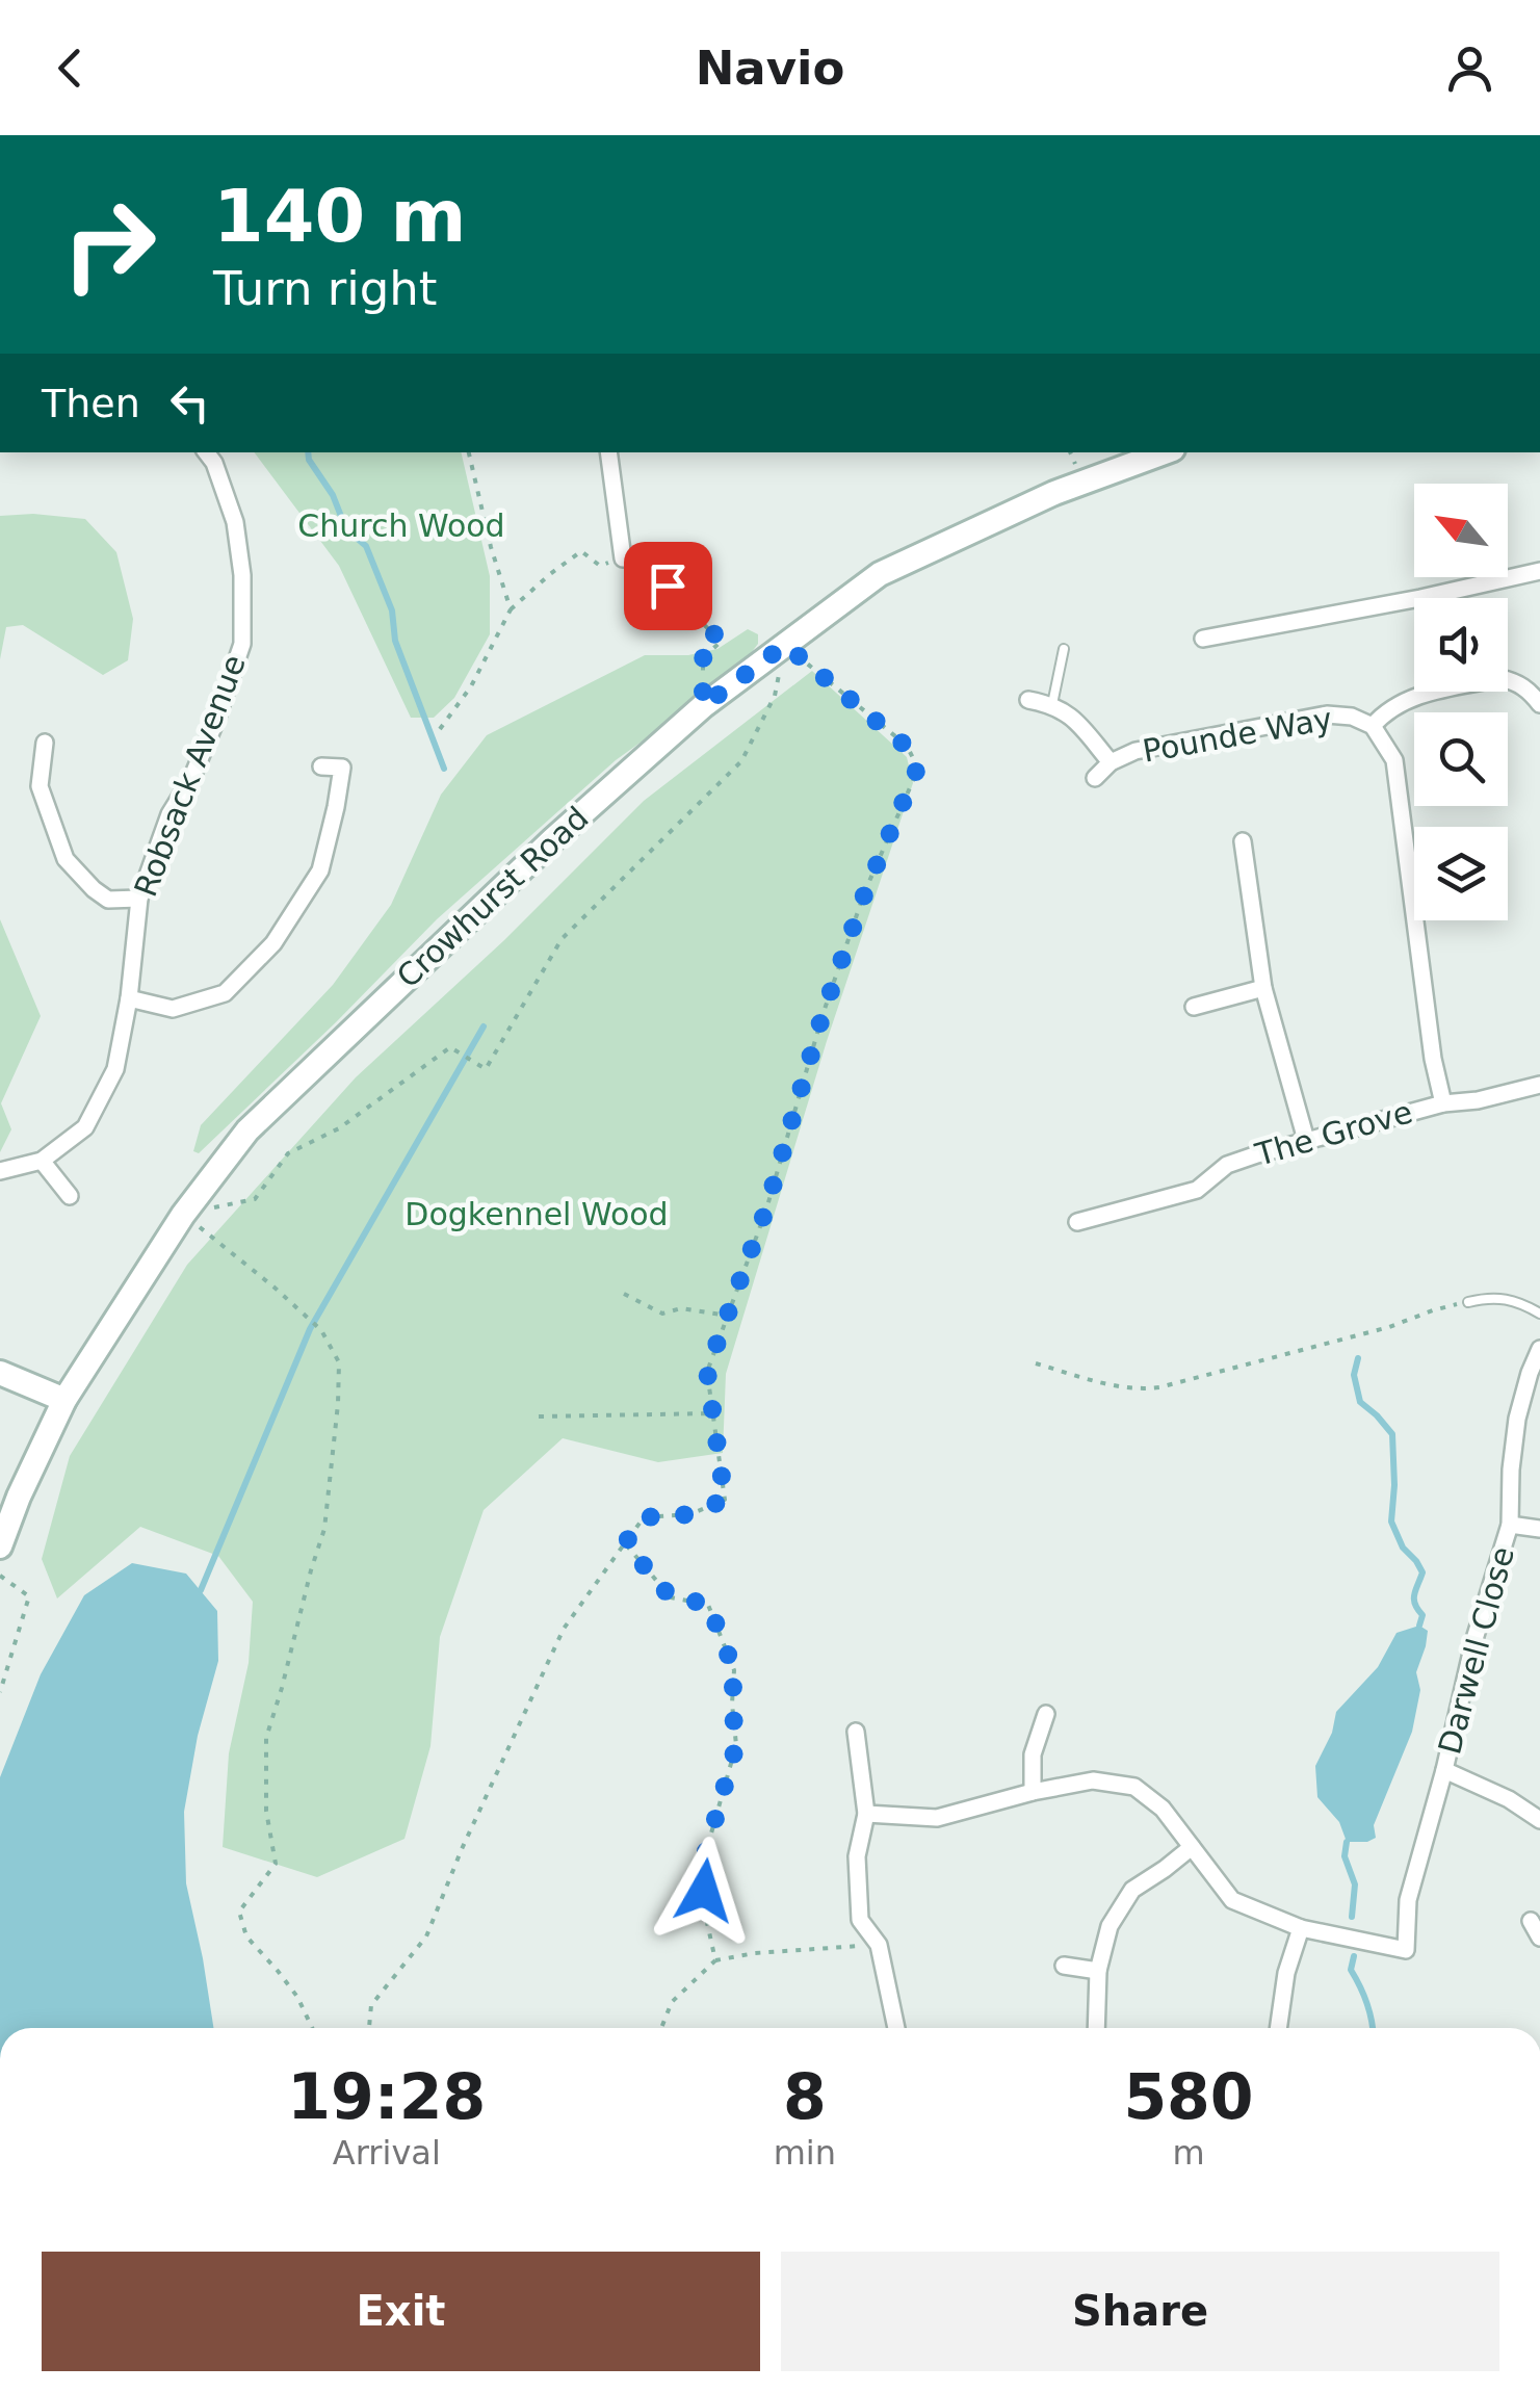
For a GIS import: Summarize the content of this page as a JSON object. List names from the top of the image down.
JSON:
{
  "streets": {
    "main road": ["Crowhurst Road"],
    "street": [
      "Pounde Way",
      "Robsack Avenue",
      "The Grove",
      "Darwell Close"
    ]
  },
  "crossings": [
    ["Pounde Way", "The Grove"]
  ],
  "parks": ["Church Wood", "Dogkennel Wood"],
  "north": "top left",
  "page": {
    "header": "Navio",
    "turn": ["140 m", "Turn right"],
    "then": "Then",
    "eta": [
      "19:28",
      "Arrival",
      "8",
      "min",
      "580",
      "m"
    ],
    "buttons": ["Exit", "Share"]
  }
}
